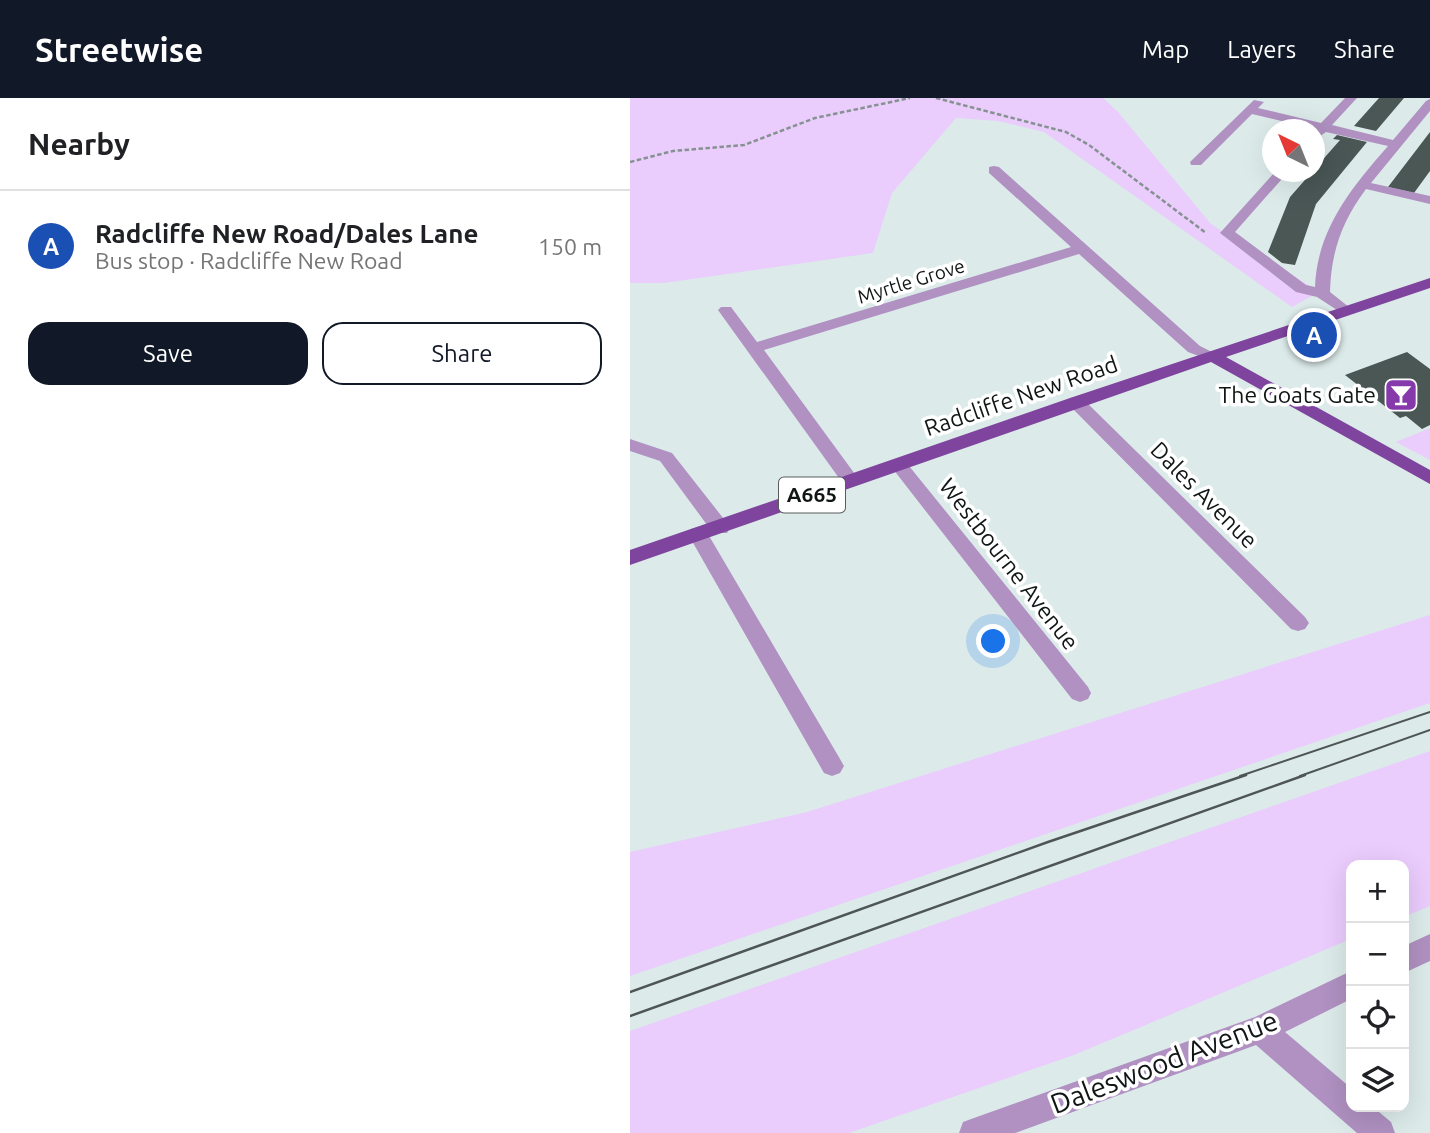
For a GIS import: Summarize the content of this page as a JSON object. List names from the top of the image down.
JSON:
{
  "streets": {
    "main road": ["Radcliffe New Road", "A665"],
    "street": [
      "Myrtle Grove",
      "Dales Avenue",
      "Westbourne Avenue",
      "Daleswood Avenue"
    ]
  },
  "crossings": [
    ["Radcliffe New Road", "Dales Avenue"],
    ["Radcliffe New Road", "Westbourne Avenue"]
  ],
  "places": {
    "bar": ["The Goats Gate"]
  },
  "north": "top left",
  "page": {
    "header": "Streetwise",
    "nav": ["Map", "Layers", "Share"],
    "heading": "Nearby",
    "list": [
      {
        "mark": "A",
        "name": "Radcliffe New Road/Dales Lane",
        "note": "Bus stop · Radcliffe New Road",
        "value": "150 m"
      }
    ],
    "buttons": ["Save", "Share"],
    "pins": "A",
    "map_buttons": ["+", "−"]
  }
}
